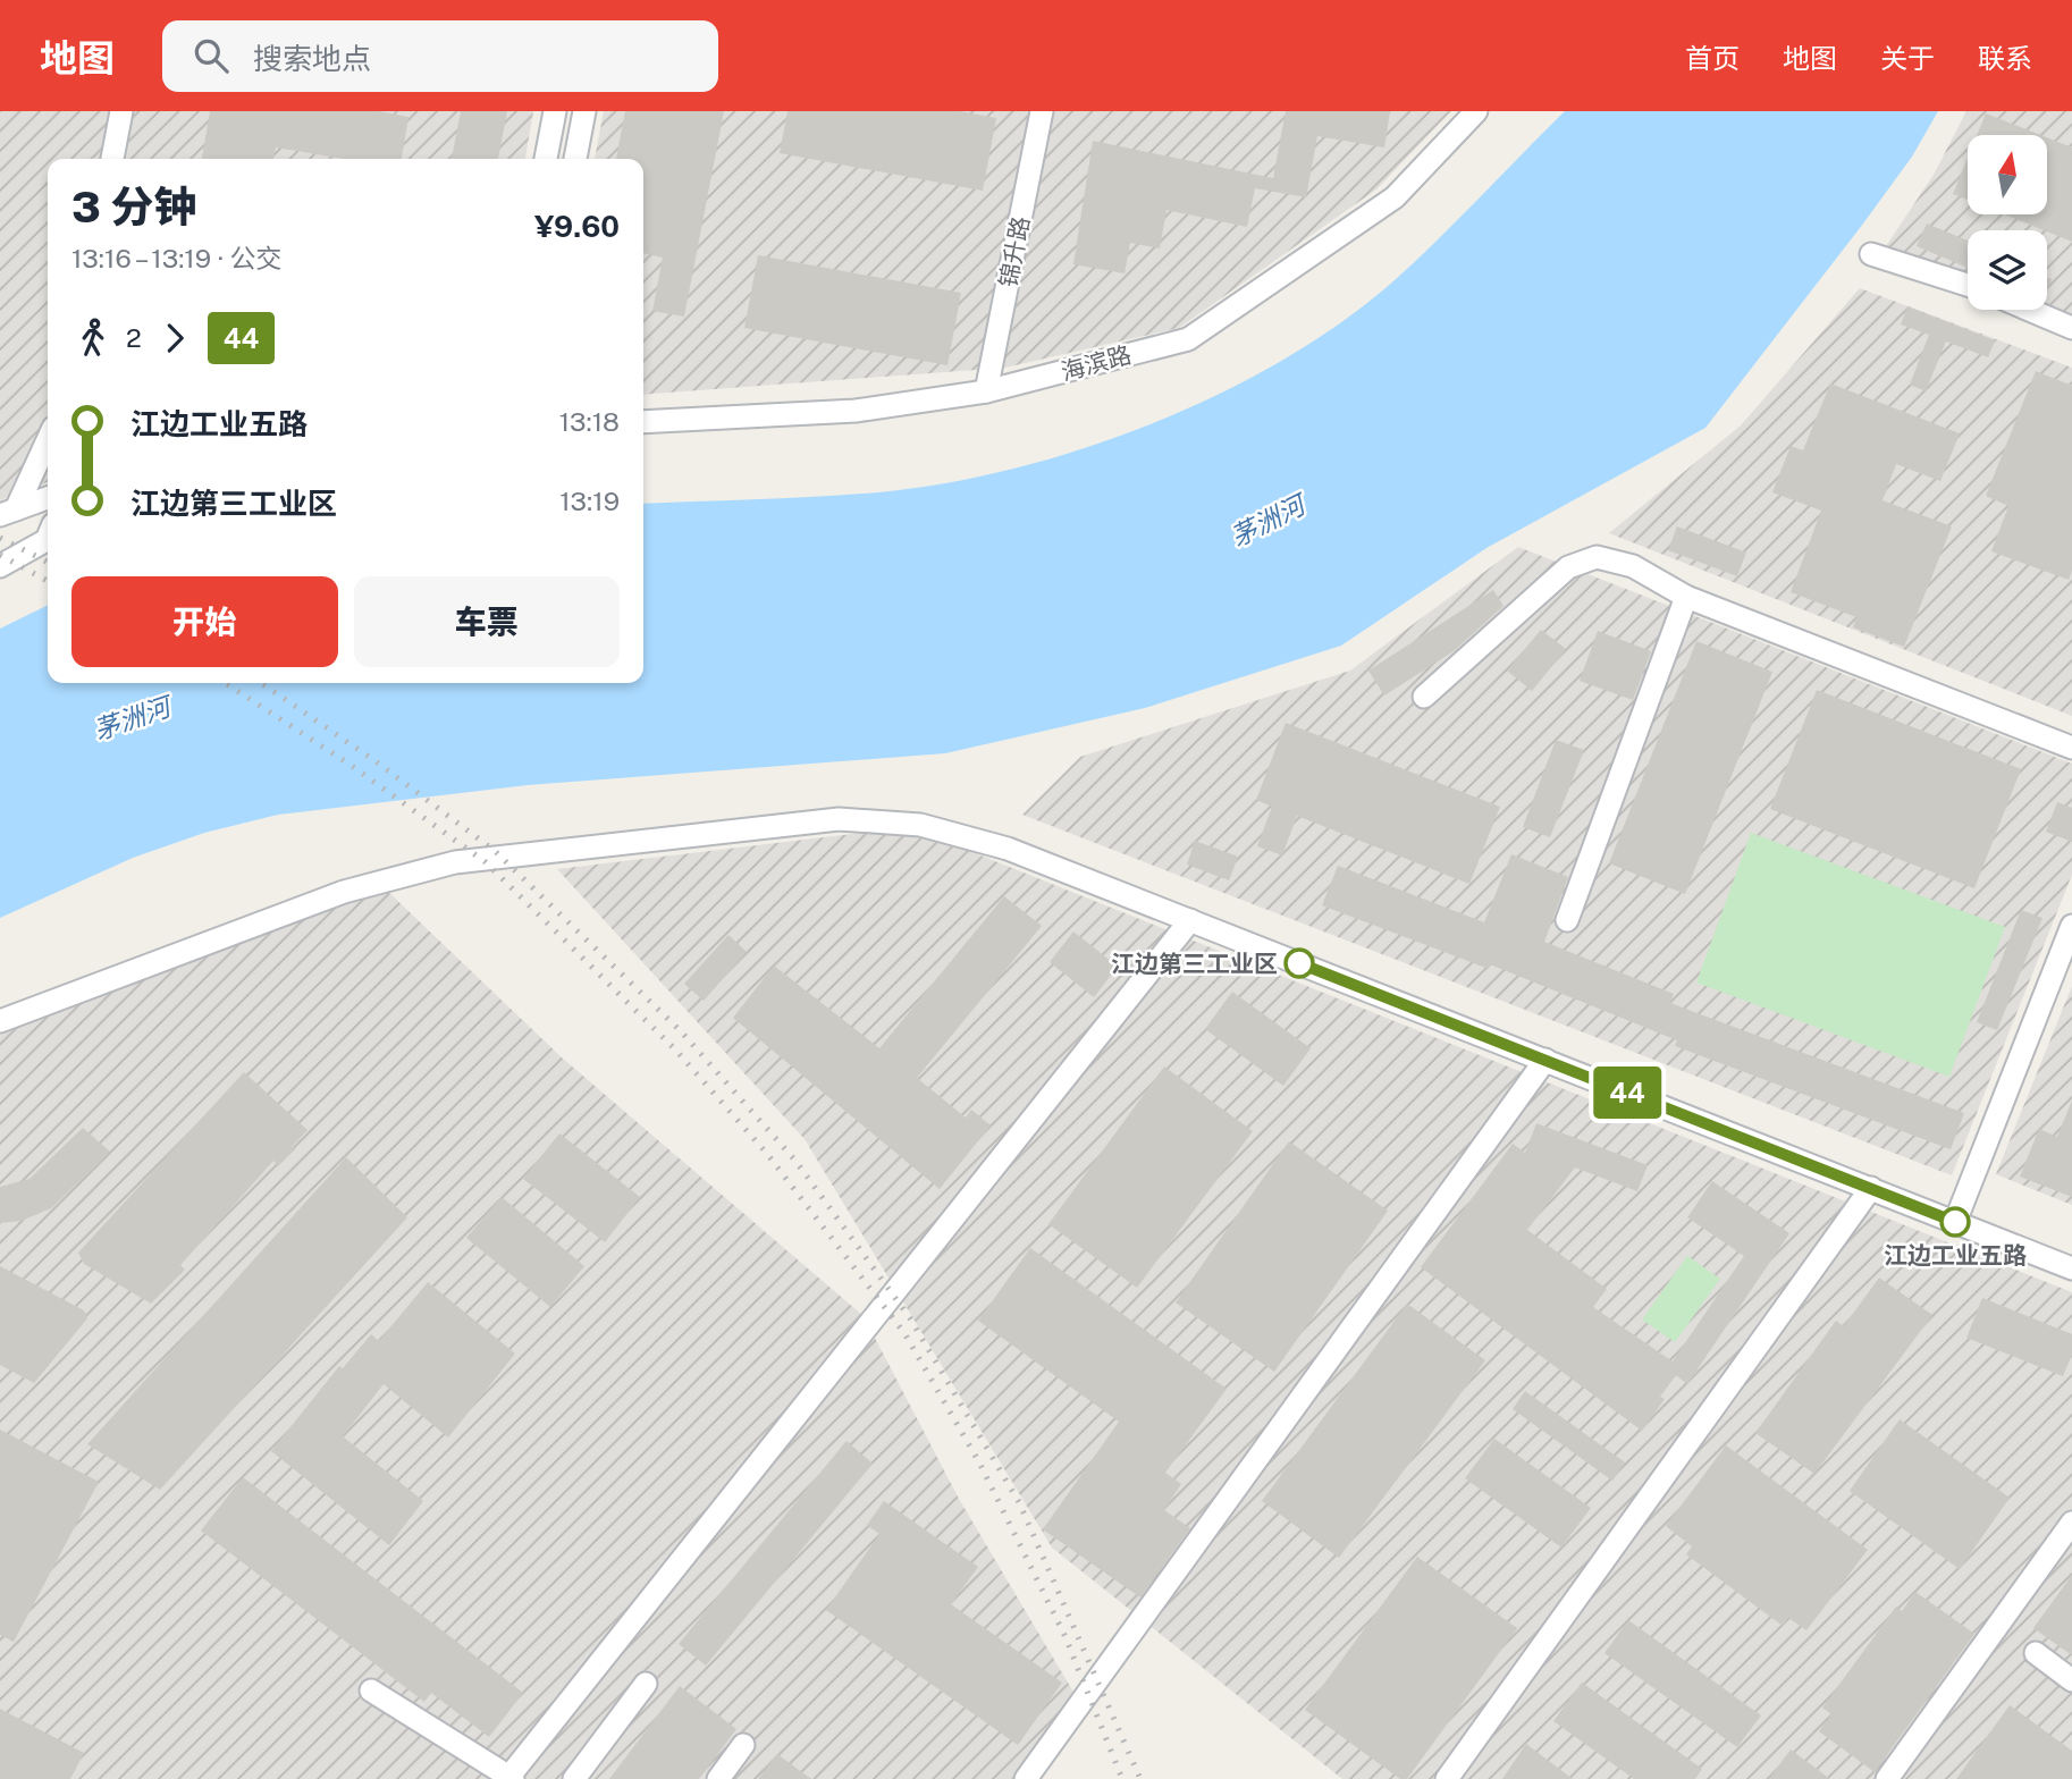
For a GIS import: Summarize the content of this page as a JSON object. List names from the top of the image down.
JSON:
{
  "streets": {
    "street": ["锦升路", "海滨路"]
  },
  "crossings": [
    ["锦升路", "海滨路"]
  ],
  "water": ["茅洲河"],
  "places": ["江边第三工业区", "江边工业五路"],
  "lines": ["bus line 44"],
  "north": "top",
  "page": {
    "header": "地图",
    "search": "搜索地点",
    "nav": [
      "首页",
      "地图",
      "关于",
      "联系"
    ],
    "on_map": "44",
    "heading": ["3 分钟", "13:16 – 13:19 · 公交", "¥9.60"],
    "legs": ["2", "44"],
    "list": [
      {
        "name": "江边工业五路",
        "value": "13:18"
      },
      {
        "name": "江边第三工业区",
        "value": "13:19"
      }
    ],
    "buttons": ["开始", "车票"]
  }
}
